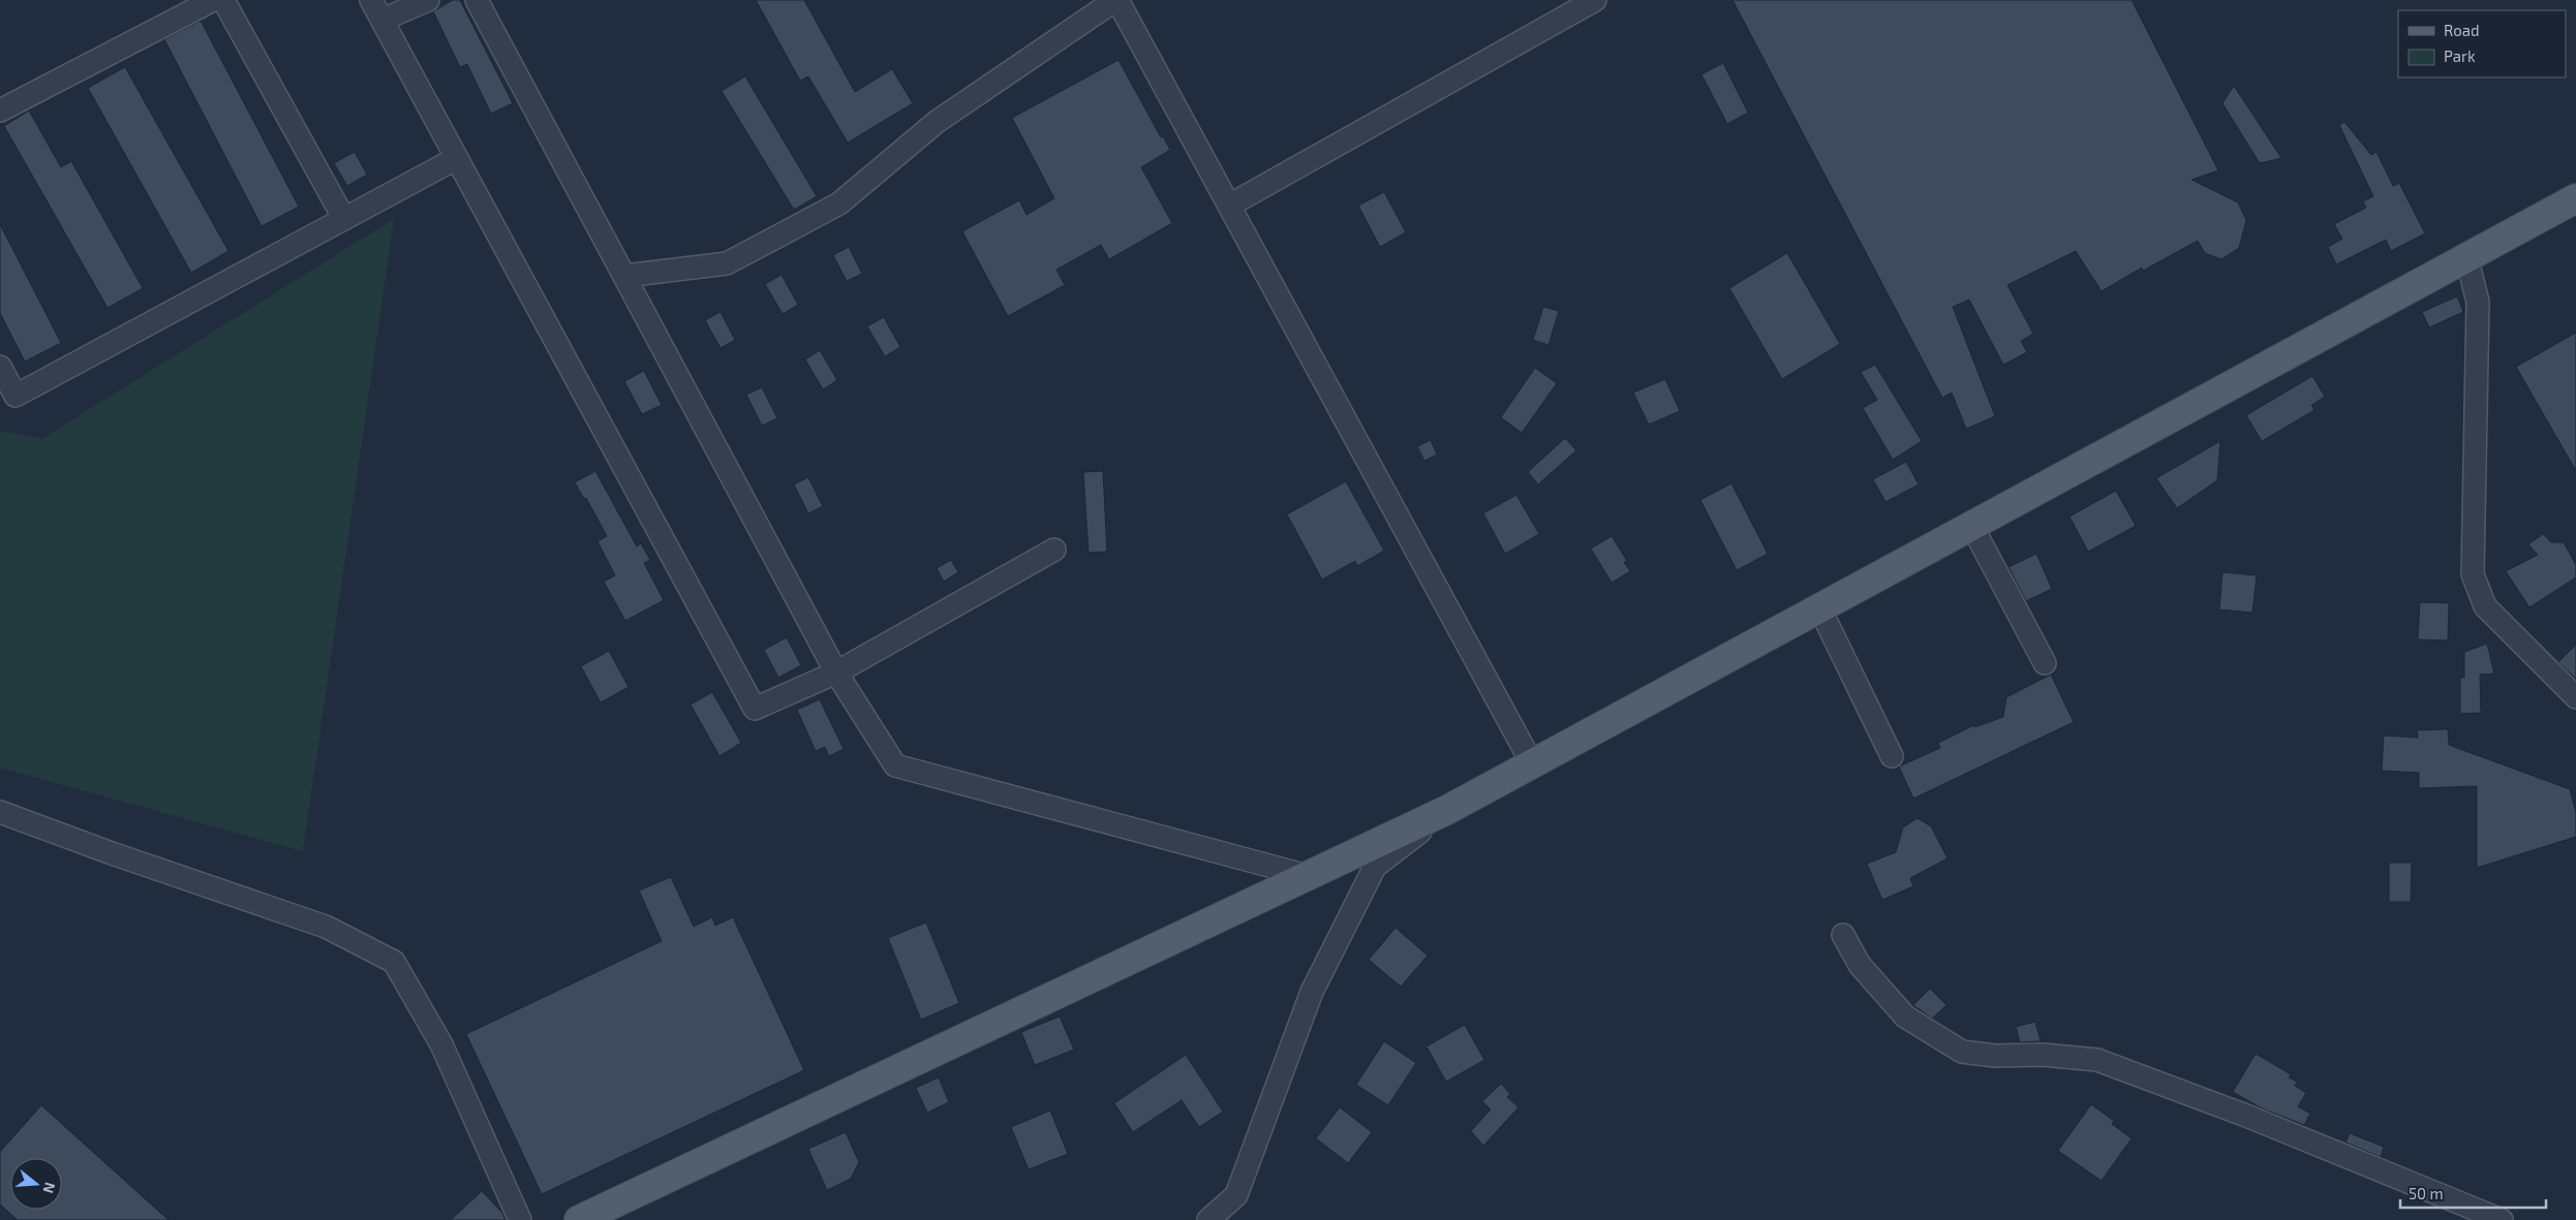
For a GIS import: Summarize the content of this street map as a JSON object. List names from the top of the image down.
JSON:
{
  "legend": ["Road", "Park"],
  "scale_bar": "50 m",
  "north": "right"
}
